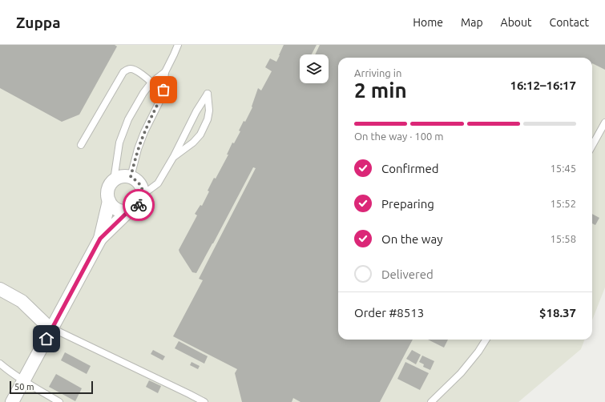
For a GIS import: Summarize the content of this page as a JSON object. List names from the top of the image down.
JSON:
{
  "scale_bar": "50 m",
  "page": {
    "header": "Zuppa",
    "nav": [
      "Home",
      "Map",
      "About",
      "Contact"
    ],
    "heading": ["2 min", "Arriving in", "16:12–16:17"],
    "panel": ["Order #8513", "$18.37"],
    "bar": "On the way · 100 m",
    "list": [
      ["Confirmed", "15:45"],
      ["Preparing", "15:52"],
      ["On the way", "15:58"],
      "Delivered"
    ],
    "scale": "50 m"
  }
}
